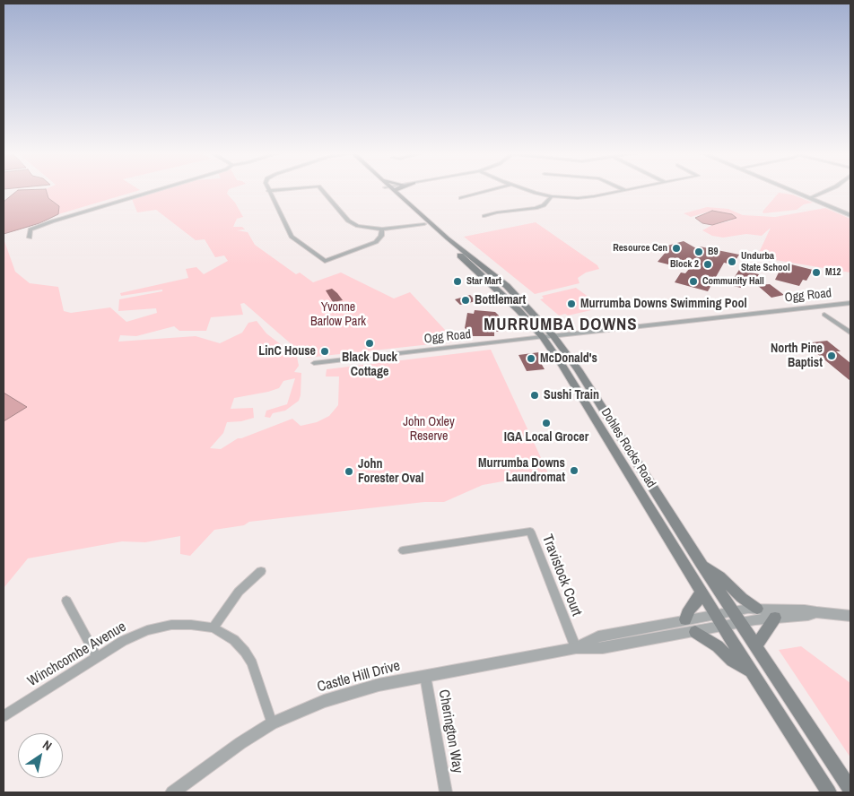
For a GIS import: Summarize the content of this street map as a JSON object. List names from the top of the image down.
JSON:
{
  "streets": {
    "main road": ["Dohles Rocks Road"],
    "street": [
      "Ogg Road",
      "Travistock Court",
      "Winchcombe Avenue",
      "Castle Hill Drive",
      "Cherington Way"
    ]
  },
  "crossings": [
    ["Ogg Road", "Dohles Rocks Road"],
    ["Dohles Rocks Road", "Castle Hill Drive"],
    ["Travistock Court", "Castle Hill Drive"],
    ["Winchcombe Avenue", "Castle Hill Drive"],
    ["Castle Hill Drive", "Cherington Way"]
  ],
  "districts": ["MURRUMBA DOWNS"],
  "parks": ["Yvonne Barlow Park", "John Oxley Reserve"],
  "places": [
    "Resource Cen",
    "B9",
    "Undurba State School",
    "Block 2",
    "M12",
    "Star Mart",
    "Community Hall",
    "Bottlemart",
    "Murrumba Downs Swimming Pool",
    "Black Duck Cottage",
    "LinC House",
    "North Pine Baptist",
    "McDonald's",
    "Sushi Train",
    "IGA Local Grocer",
    "Murrumba Downs Laundromat",
    "John Forester Oval"
  ],
  "north": "top right"
}
